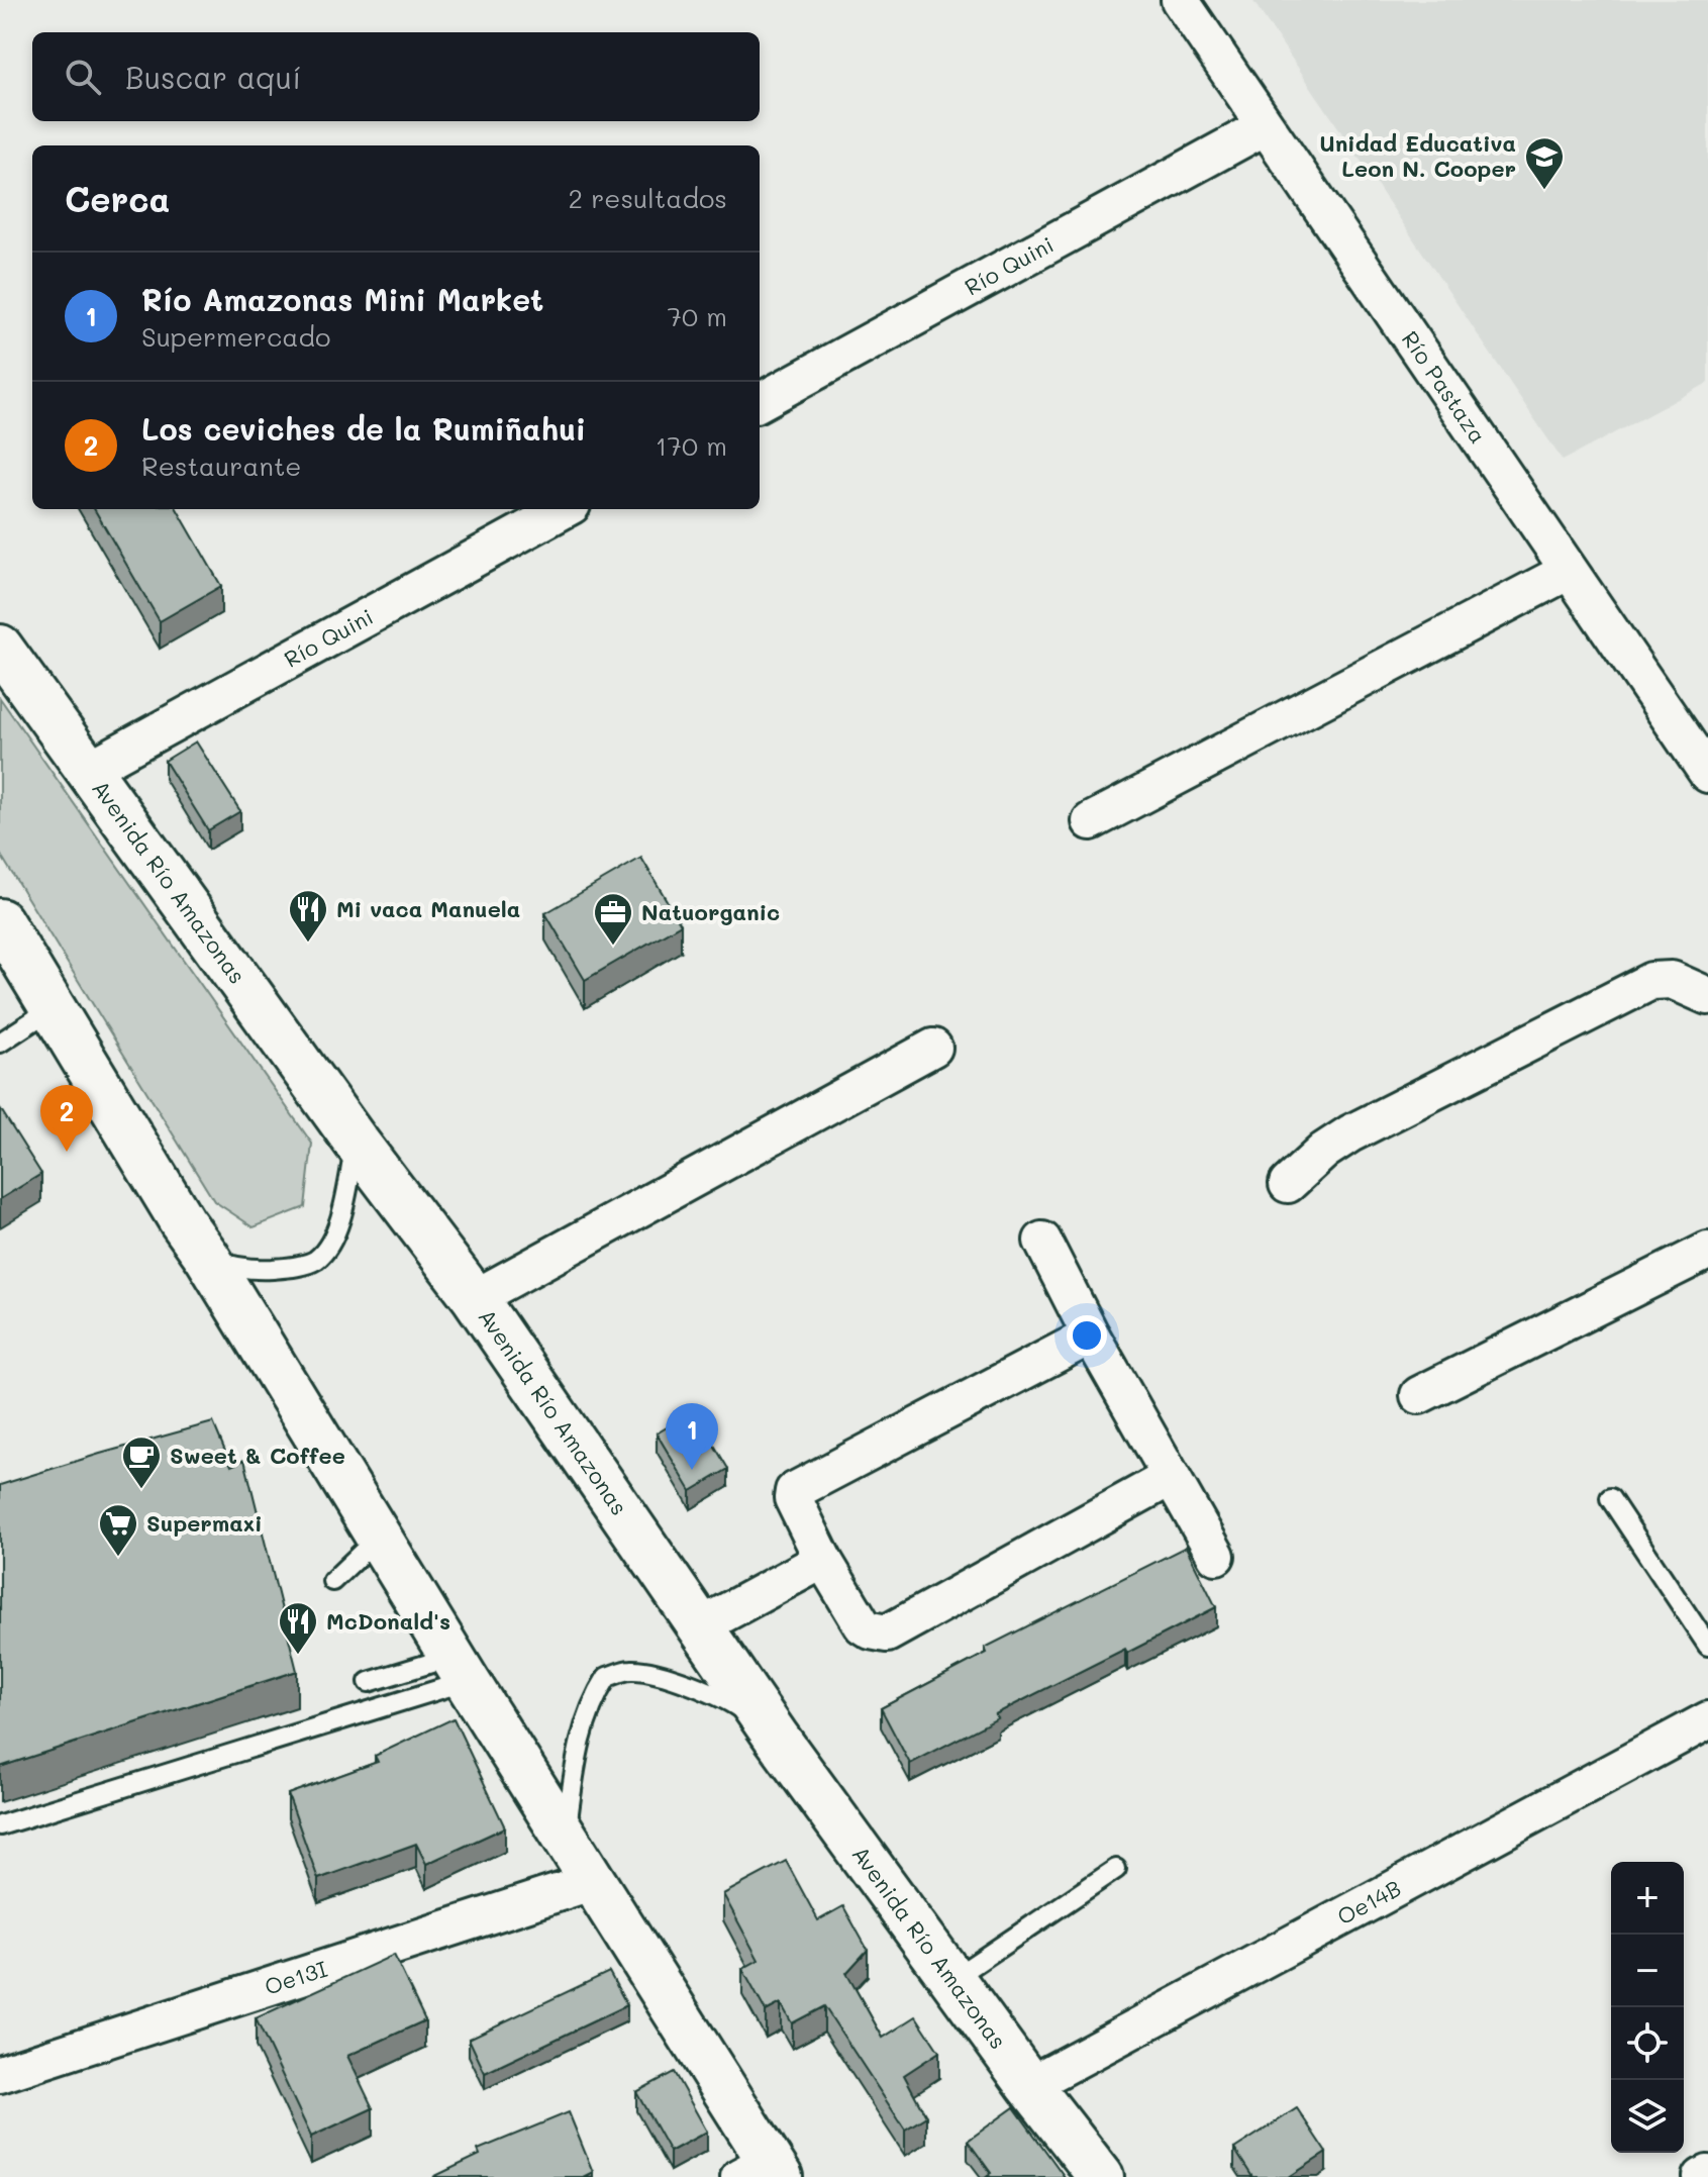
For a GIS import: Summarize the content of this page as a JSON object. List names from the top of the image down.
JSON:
{
  "streets": {
    "main road": ["Avenida Río Amazonas"],
    "street": [
      "Río Quini",
      "Río Pastaza",
      "Oe14B",
      "Oe13I"
    ]
  },
  "crossings": [
    ["Río Quini", "Río Pastaza"],
    ["Río Quini", "Avenida Río Amazonas"],
    ["Avenida Río Amazonas", "Oe14B"]
  ],
  "places": {
    "school or university": ["Unidad Educativa Leon N. Cooper"],
    "restaurant": ["Mi vaca Manuela", "McDonald's"],
    "office": ["Natuorganic"],
    "cafe": ["Sweet & Coffee"],
    "supermarket": ["Supermaxi"]
  },
  "page": {
    "search": "Buscar aquí",
    "heading": ["Cerca", "2 resultados"],
    "list": [
      {
        "mark": "1",
        "name": "Río Amazonas Mini Market",
        "note": "Supermercado",
        "value": "70 m"
      },
      {
        "mark": "2",
        "name": "Los ceviches de la Rumiñahui",
        "note": "Restaurante",
        "value": "170 m"
      }
    ],
    "pins": ["2", "1"],
    "map_buttons": ["+", "−"]
  }
}
